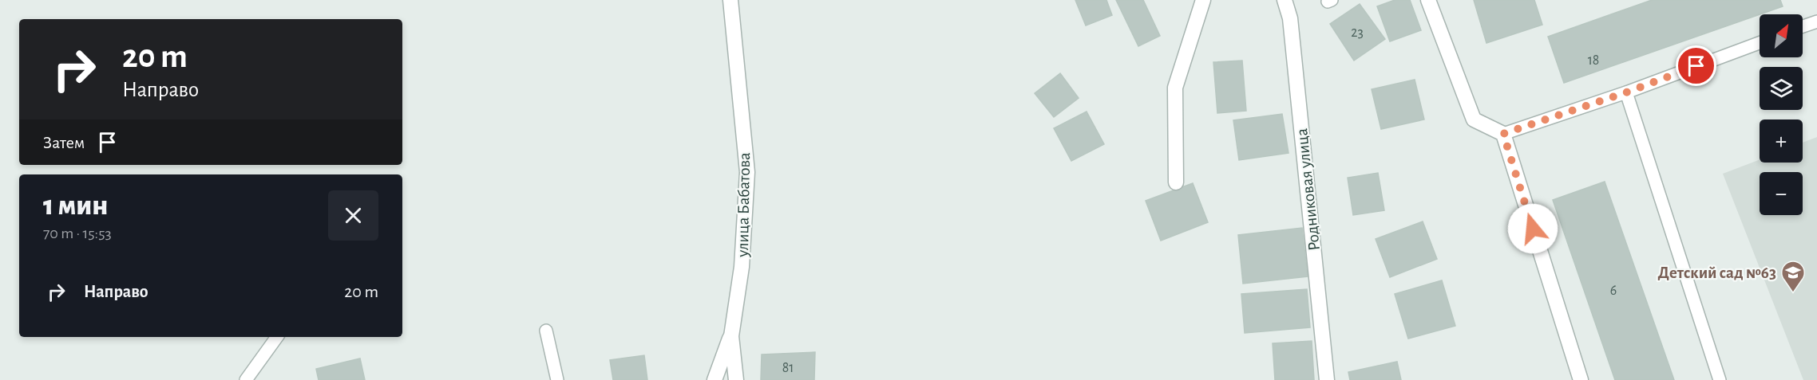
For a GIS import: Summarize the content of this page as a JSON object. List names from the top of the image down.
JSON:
{
  "streets": {
    "street": ["Родниковая улица", "улица Бабатова"]
  },
  "places": {
    "school or university": ["Детский сад №63"]
  },
  "house_numbers": [
    "23",
    "18",
    "6",
    "81"
  ],
  "north": "top right",
  "page": {
    "map_buttons": ["+", "−"],
    "turn": ["20 m", "Направо"],
    "then": "Затем",
    "heading": ["1 мин", "70 m · 15:53"],
    "list": [
      {
        "name": "Направо",
        "value": "20 m"
      }
    ]
  }
}
